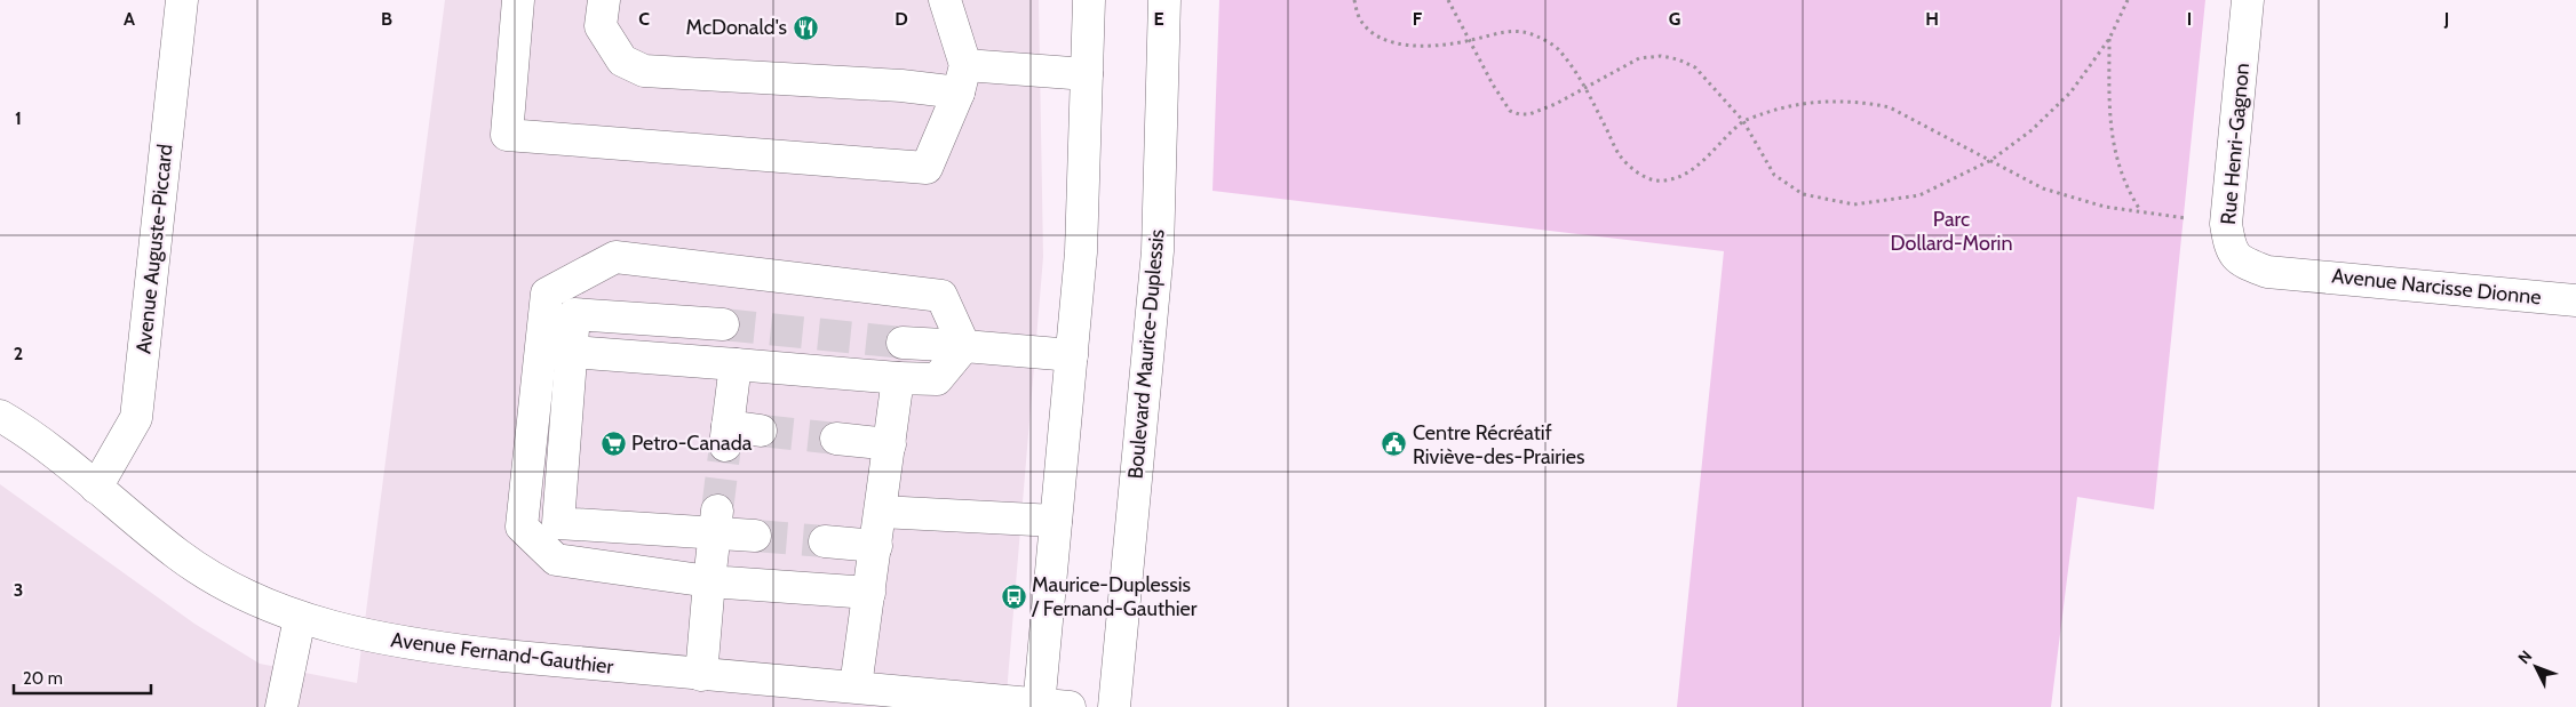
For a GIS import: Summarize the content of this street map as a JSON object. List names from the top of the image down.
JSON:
{
  "streets": {
    "street": [
      "Rue Henri-Gagnon",
      "Avenue Auguste-Piccard",
      "Avenue Narcisse Dionne",
      "Boulevard Maurice-Duplessis",
      "Avenue Fernand-Gauthier"
    ]
  },
  "crossings": [
    ["Rue Henri-Gagnon", "Avenue Narcisse Dionne"],
    ["Avenue Auguste-Piccard", "Avenue Fernand-Gauthier"]
  ],
  "parks": ["Parc Dollard-Morin"],
  "places": {
    "restaurant": ["McDonald's"],
    "supermarket": ["Petro-Canada"],
    "public building": ["Centre Récréatif Riviève-des-Prairies"],
    "bus stop": ["Maurice-Duplessis / Fernand-Gauthier"]
  },
  "scale_bar": "20 m",
  "north": "top left",
  "grid": {
    "columns": [
      "A",
      "B",
      "C",
      "D",
      "E",
      "F",
      "G",
      "H",
      "I",
      "J"
    ],
    "rows": ["1", "2", "3"]
  }
}
